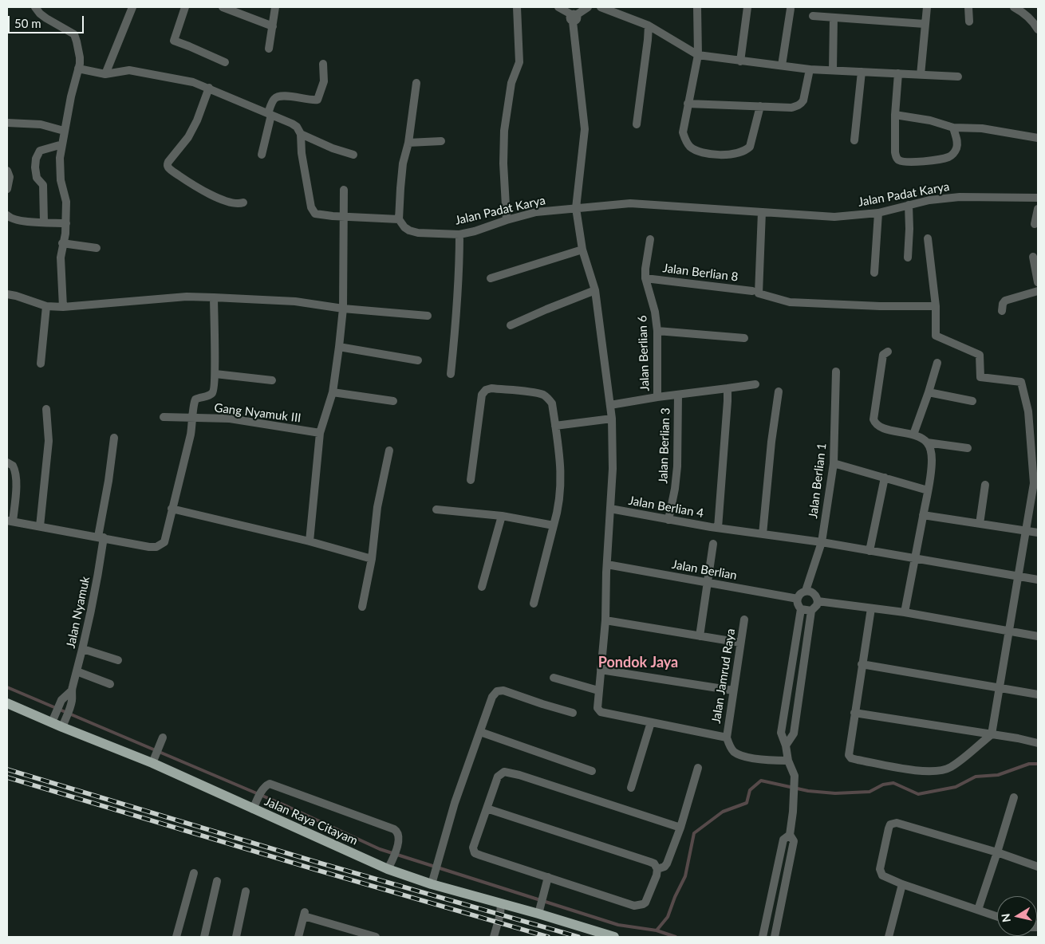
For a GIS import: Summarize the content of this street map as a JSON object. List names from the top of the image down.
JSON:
{
  "streets": {
    "main road": ["Jalan Raya Citayam"],
    "street": [
      "Jalan Padat Karya",
      "Jalan Berlian 8",
      "Jalan Berlian 6",
      "Gang Nyamuk III",
      "Jalan Berlian 3",
      "Jalan Berlian 1",
      "Jalan Berlian 4",
      "Jalan Berlian",
      "Jalan Nyamuk",
      "Jalan Jamrud Raya"
    ]
  },
  "crossings": [
    ["Jalan Berlian 8", "Jalan Berlian 6"],
    ["Jalan Berlian 3", "Jalan Berlian 4"],
    ["Jalan Berlian 1", "Jalan Berlian 4"],
    ["Jalan Berlian 1", "Jalan Berlian"],
    ["Jalan Nyamuk", "Jalan Raya Citayam"]
  ],
  "districts": ["Pondok Jaya"],
  "scale_bar": "50 m",
  "north": "left"
}
